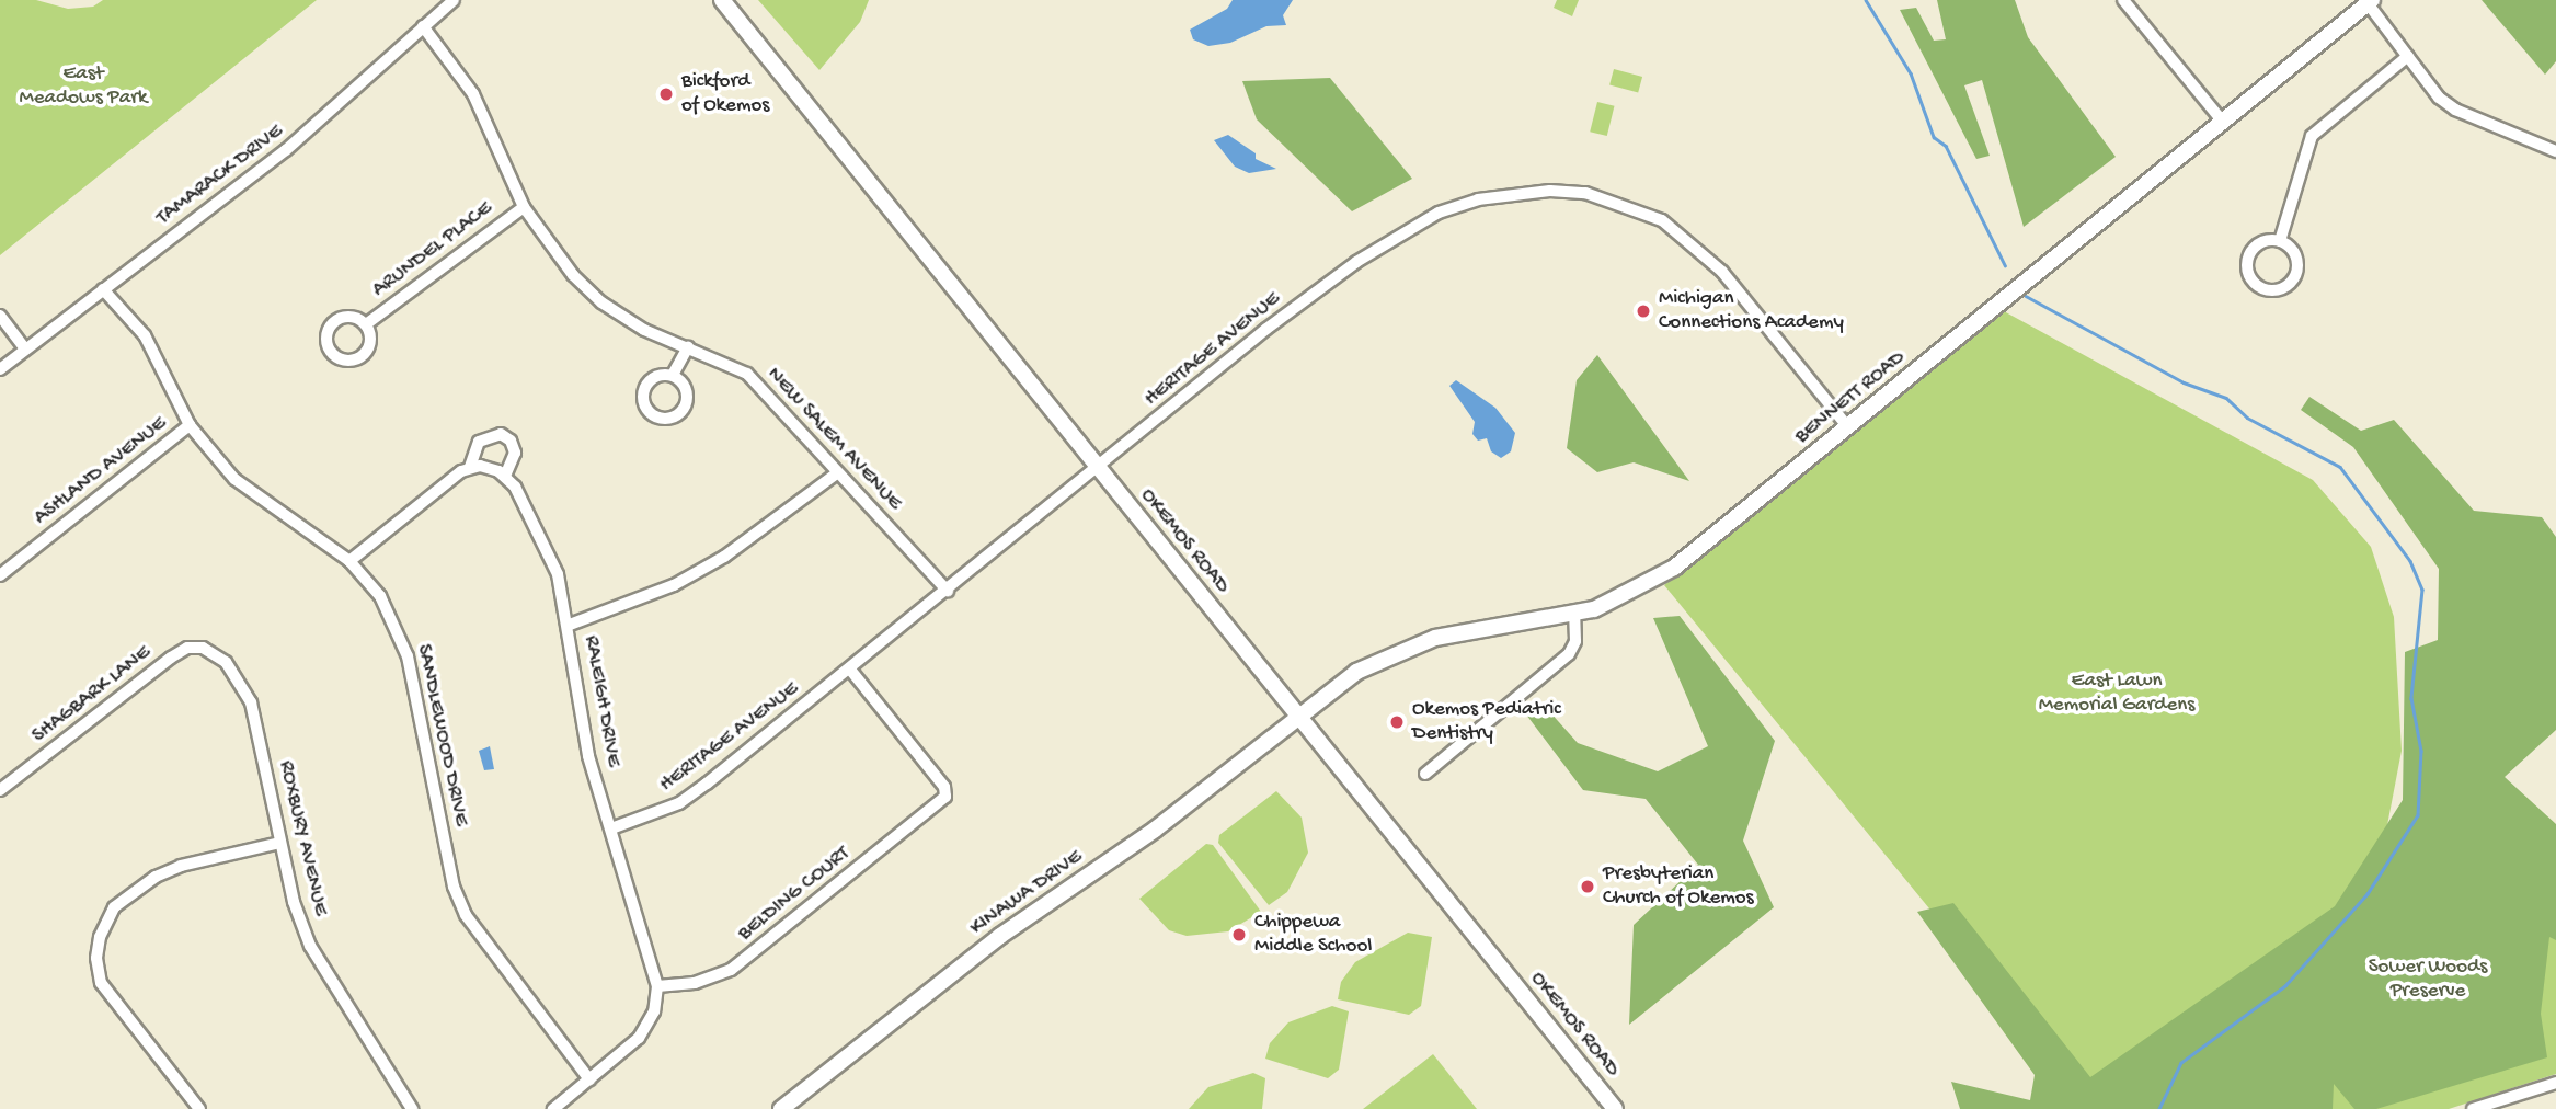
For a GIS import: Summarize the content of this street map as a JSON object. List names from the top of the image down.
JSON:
{
  "streets": {
    "street": [
      "TAMARACK DRIVE",
      "ARUNDEL PLACE",
      "HERITAGE AVENUE",
      "BENNETT ROAD",
      "NEW SALEM AVENUE",
      "ASHLAND AVENUE",
      "OKEMOS ROAD",
      "SHAGBARK LANE",
      "RALEIGH DRIVE",
      "SANDLEWOOD DRIVE",
      "ROXBURY AVENUE",
      "KINAWA DRIVE",
      "BELDING COURT"
    ]
  },
  "crossings": [
    ["TAMARACK DRIVE", "NEW SALEM AVENUE"],
    ["TAMARACK DRIVE", "SANDLEWOOD DRIVE"],
    ["ARUNDEL PLACE", "NEW SALEM AVENUE"],
    ["HERITAGE AVENUE", "BENNETT ROAD"],
    ["HERITAGE AVENUE", "NEW SALEM AVENUE"],
    ["HERITAGE AVENUE", "OKEMOS ROAD"],
    ["HERITAGE AVENUE", "RALEIGH DRIVE"],
    ["HERITAGE AVENUE", "BELDING COURT"],
    ["BENNETT ROAD", "OKEMOS ROAD"],
    ["BENNETT ROAD", "KINAWA DRIVE"],
    ["ASHLAND AVENUE", "SANDLEWOOD DRIVE"],
    ["OKEMOS ROAD", "KINAWA DRIVE"],
    ["SHAGBARK LANE", "ROXBURY AVENUE"],
    ["RALEIGH DRIVE", "BELDING COURT"]
  ],
  "parks": ["East Meadows Park", "East Lawn Memorial Gardens", "Sower Woods Preserve"],
  "places": [
    "Bickford of Okemos",
    "Michigan Connections Academy",
    "Okemos Pediatric Dentistry",
    "Presbyterian Church of Okemos",
    "Chippewa Middle School"
  ]
}
